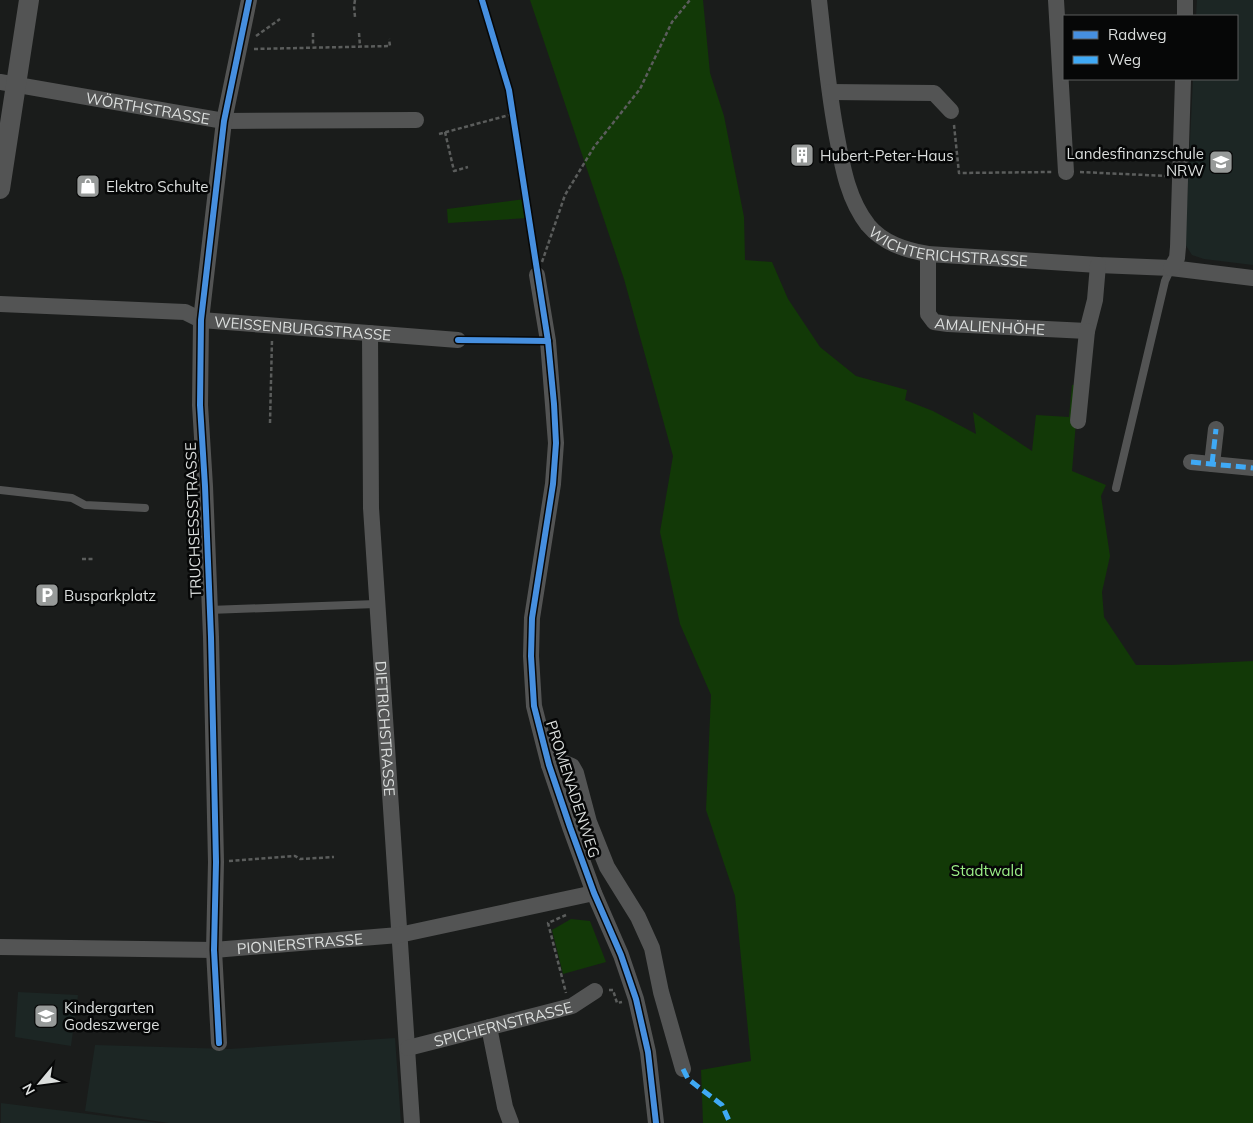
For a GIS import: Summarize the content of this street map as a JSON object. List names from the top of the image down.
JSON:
{
  "streets": {
    "street": [
      "WÖRTHSTRASSE",
      "WICHTERICHSTRASSE",
      "AMALIENHÖHE",
      "WEISSENBURGSTRASSE",
      "TRUCHSESSSTRASSE",
      "DIETRICHSTRASSE",
      "PROMENADENWEG",
      "PIONIERSTRASSE",
      "SPICHERNSTRASSE"
    ]
  },
  "crossings": [
    ["WÖRTHSTRASSE", "TRUCHSESSSTRASSE"],
    ["WICHTERICHSTRASSE", "AMALIENHÖHE"],
    ["WEISSENBURGSTRASSE", "TRUCHSESSSTRASSE"],
    ["WEISSENBURGSTRASSE", "DIETRICHSTRASSE"],
    ["TRUCHSESSSTRASSE", "PIONIERSTRASSE"],
    ["DIETRICHSTRASSE", "PIONIERSTRASSE"],
    ["DIETRICHSTRASSE", "SPICHERNSTRASSE"],
    ["PROMENADENWEG", "PIONIERSTRASSE"]
  ],
  "parks": ["Stadtwald"],
  "places": {
    "building": ["Hubert-Peter-Haus"],
    "school or university": ["Landesfinanzschule NRW", "Kindergarten Godeszwerge"],
    "shop": ["Elektro Schulte"],
    "parking": ["Busparkplatz"]
  },
  "legend": ["Radweg", "Weg"],
  "north": "bottom left"
}
